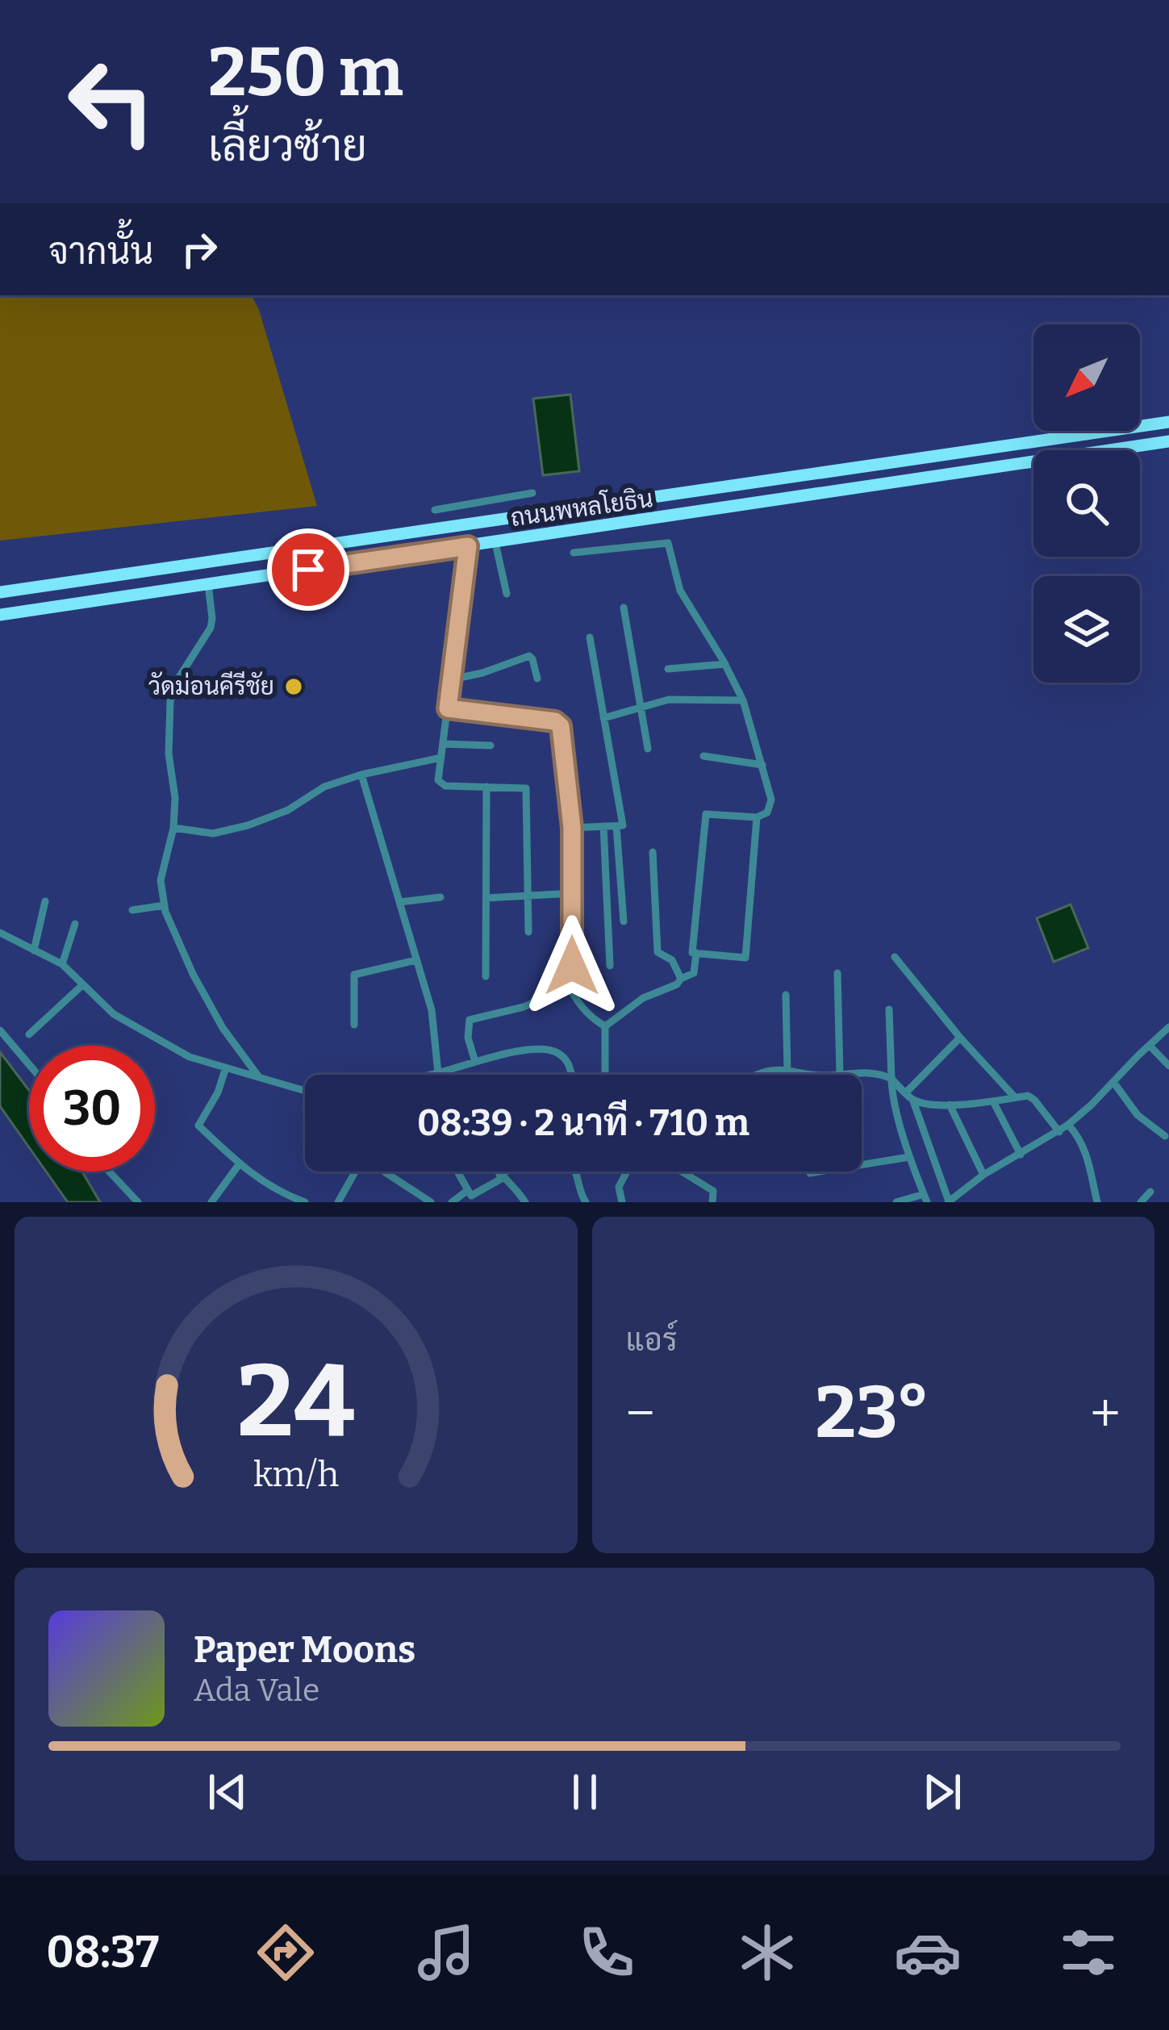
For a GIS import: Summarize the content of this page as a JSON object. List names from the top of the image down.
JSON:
{
  "streets": {
    "highway": ["ถนนพหลโยธิน"]
  },
  "places": ["วัดม่อนคีรีชัย"],
  "north": "bottom left",
  "page": {
    "turn": ["250 m", "เลี้ยวซ้าย"],
    "then": "จากนั้น",
    "limit": "30",
    "trip": "08:39 · 2 นาที · 710 m",
    "tile": "แอร์",
    "heat": ["−", "23°", "+"],
    "song": ["Paper Moons", "Ada Vale"],
    "tabs": "08:37",
    "gauge": ["24", "km/h"]
  }
}
